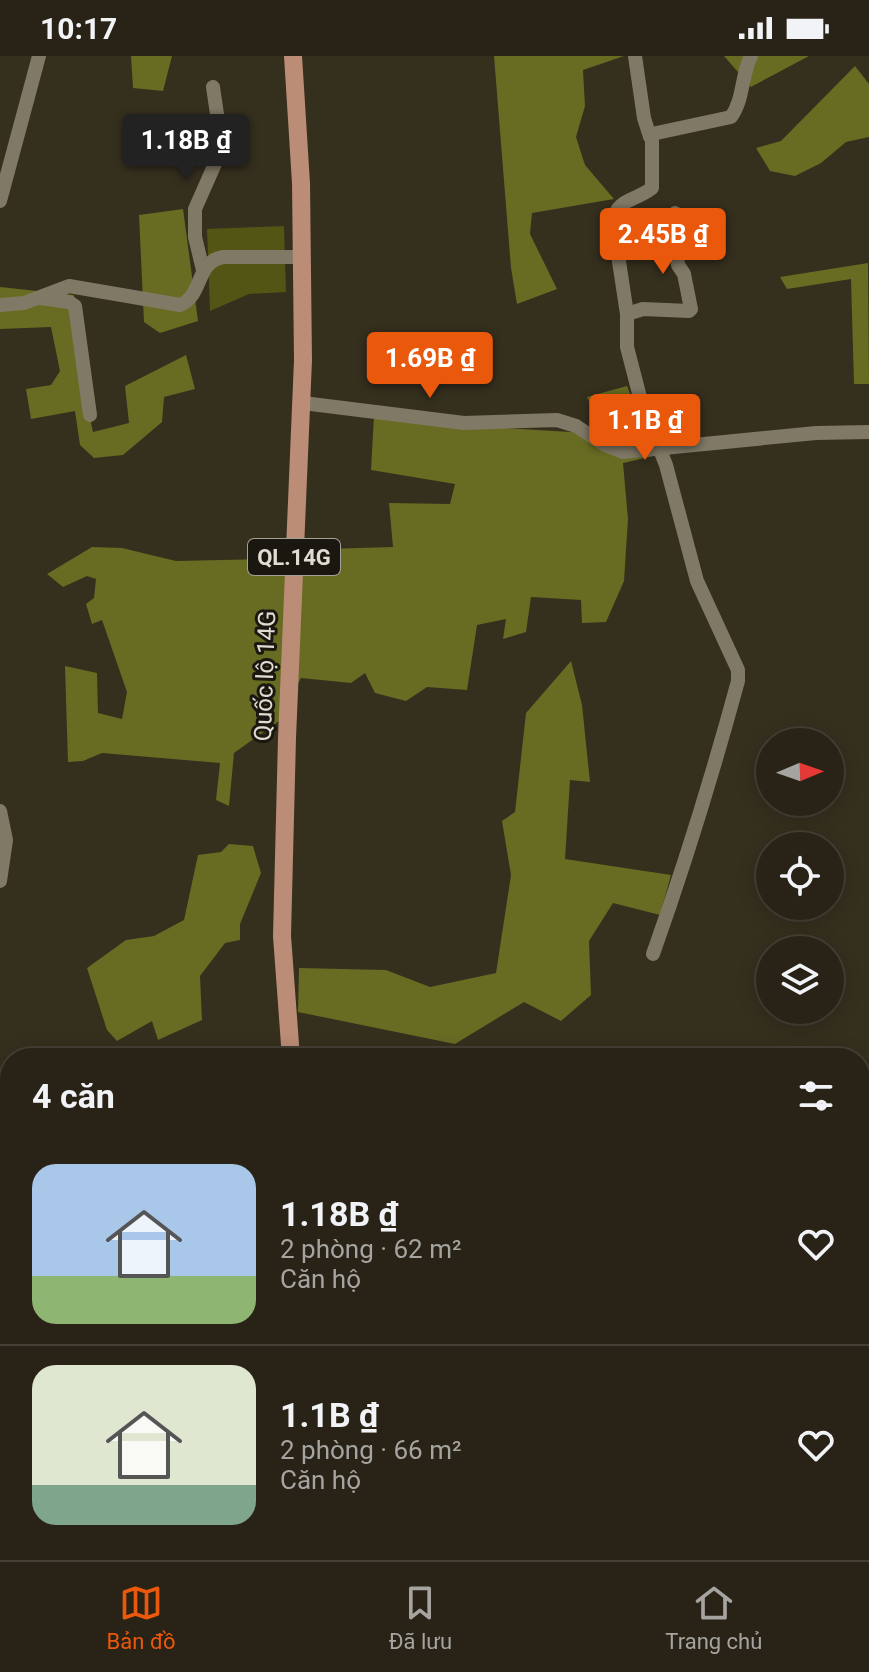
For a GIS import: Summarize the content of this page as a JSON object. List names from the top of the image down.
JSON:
{
  "streets": {
    "main road": ["QL.14G", "Quốc lộ 14G"]
  },
  "north": "right",
  "page": {
    "status": "10:17",
    "price": [
      "1.18B ₫",
      "2.45B ₫",
      "1.69B ₫",
      "1.1B ₫"
    ],
    "heading": "4 căn",
    "list": [
      {
        "name": "1.18B ₫",
        "note": "2 phòng · 62 m² · Căn hộ"
      },
      {
        "name": "1.1B ₫",
        "note": "2 phòng · 66 m² · Căn hộ"
      }
    ],
    "tabs": ["Bản đồ", "Đã lưu", "Trang chủ"]
  }
}
